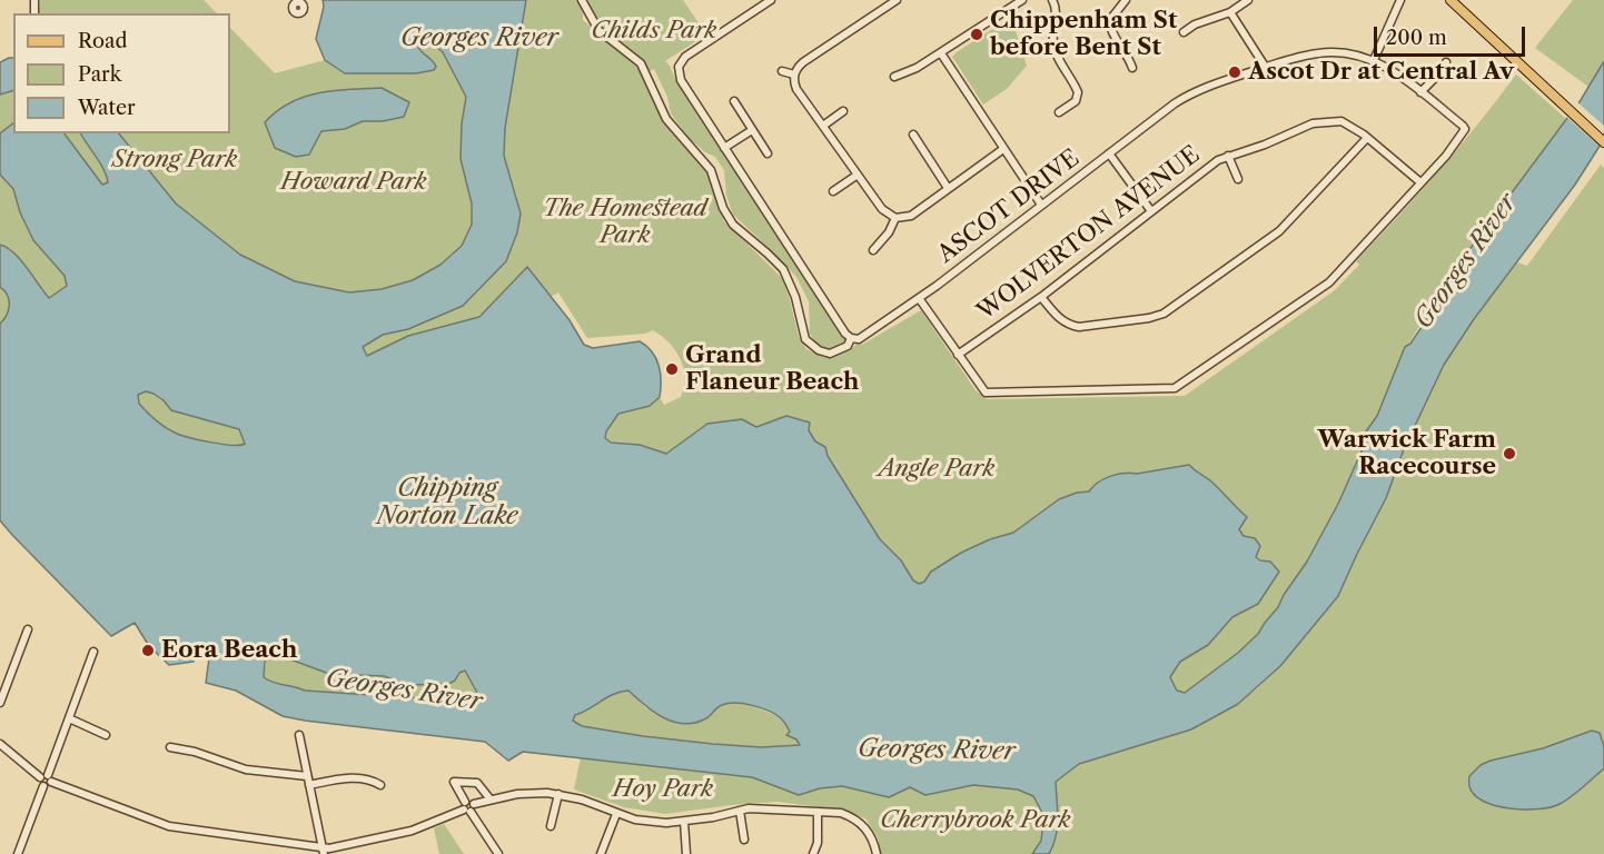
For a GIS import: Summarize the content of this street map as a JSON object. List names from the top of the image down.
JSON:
{
  "streets": {
    "street": ["ASCOT DRIVE", "WOLVERTON AVENUE"]
  },
  "crossings": [
    ["ASCOT DRIVE", "WOLVERTON AVENUE"]
  ],
  "water": ["Georges River", "Chipping Norton Lake"],
  "parks": [
    "Childs Park",
    "Strong Park",
    "Howard Park",
    "The Homestead Park",
    "Angle Park",
    "Hoy Park",
    "Cherrybrook Park"
  ],
  "places": [
    "Chippenham St before Bent St",
    "Ascot Dr at Central Av",
    "Grand Flaneur Beach",
    "Warwick Farm Racecourse",
    "Eora Beach"
  ],
  "legend": ["Road", "Park", "Water"],
  "scale_bar": "200 m"
}
